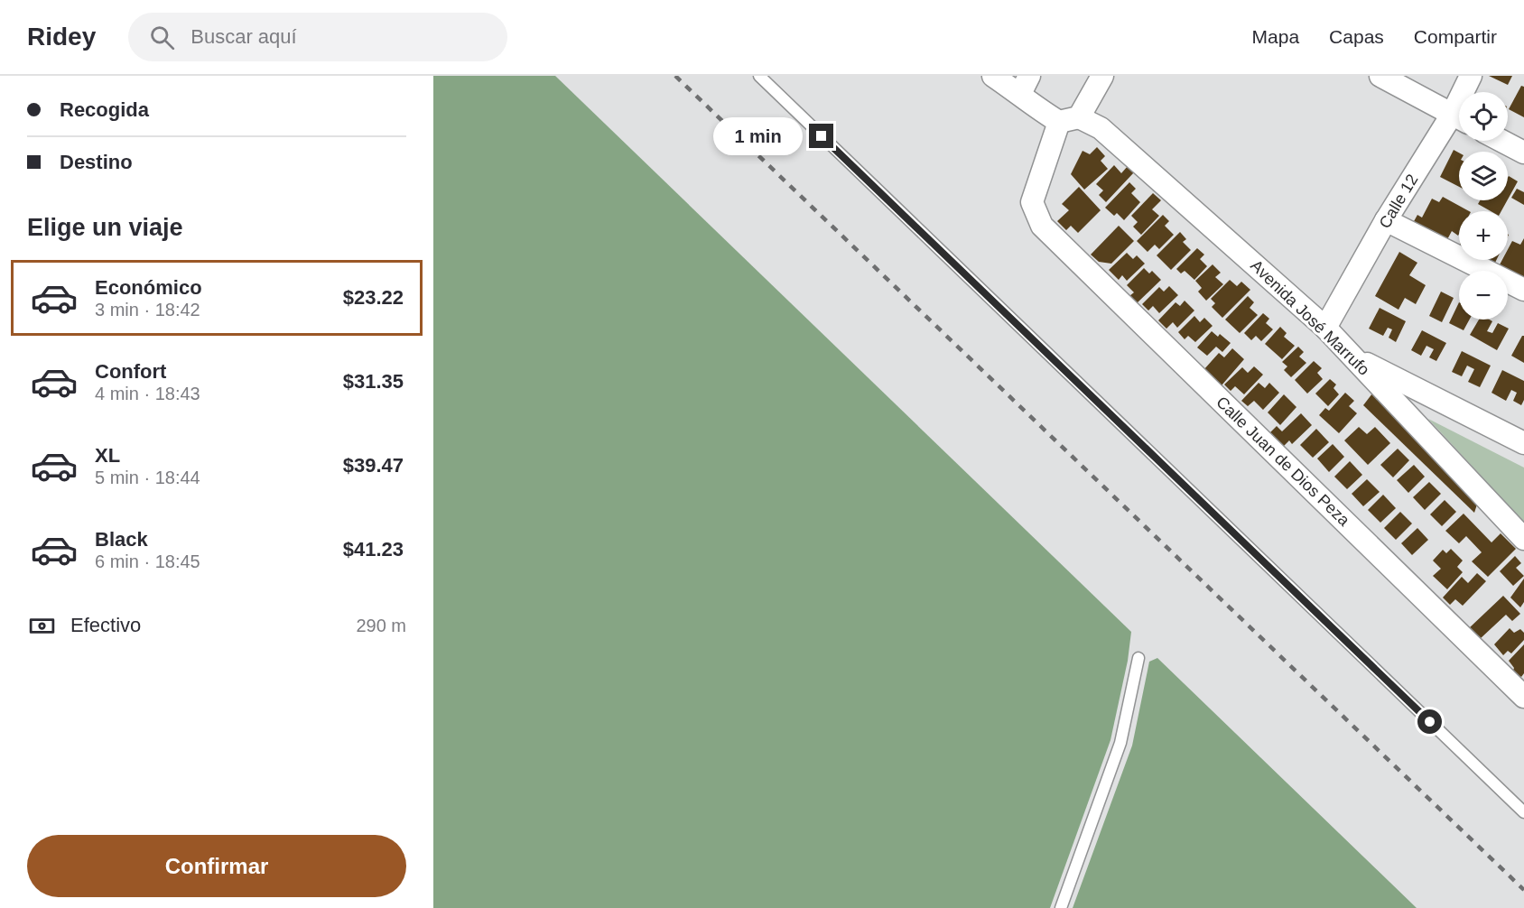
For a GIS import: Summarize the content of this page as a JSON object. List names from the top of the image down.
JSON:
{
  "streets": {
    "street": ["Calle 12", "Avenida José Marrufo", "Calle Juan de Dios Peza"]
  },
  "crossings": [
    ["Calle 12", "Avenida José Marrufo"],
    ["Avenida José Marrufo", "Calle Juan de Dios Peza"]
  ],
  "page": {
    "header": "Ridey",
    "search": "Buscar aquí",
    "nav": ["Mapa", "Capas", "Compartir"],
    "banner": ["Recogida", "Destino"],
    "map_buttons": ["+", "−"],
    "bubble": "1 min",
    "heading": "Elige un viaje",
    "list": [
      {
        "name": "Económico",
        "note": "3 min · 18:42",
        "value": "$23.22"
      },
      {
        "name": "Confort",
        "note": "4 min · 18:43",
        "value": "$31.35"
      },
      {
        "name": "XL",
        "note": "5 min · 18:44",
        "value": "$39.47"
      },
      {
        "name": "Black",
        "note": "6 min · 18:45",
        "value": "$41.23"
      }
    ],
    "pay": ["Efectivo", "290 m"],
    "buttons": "Confirmar"
  }
}
